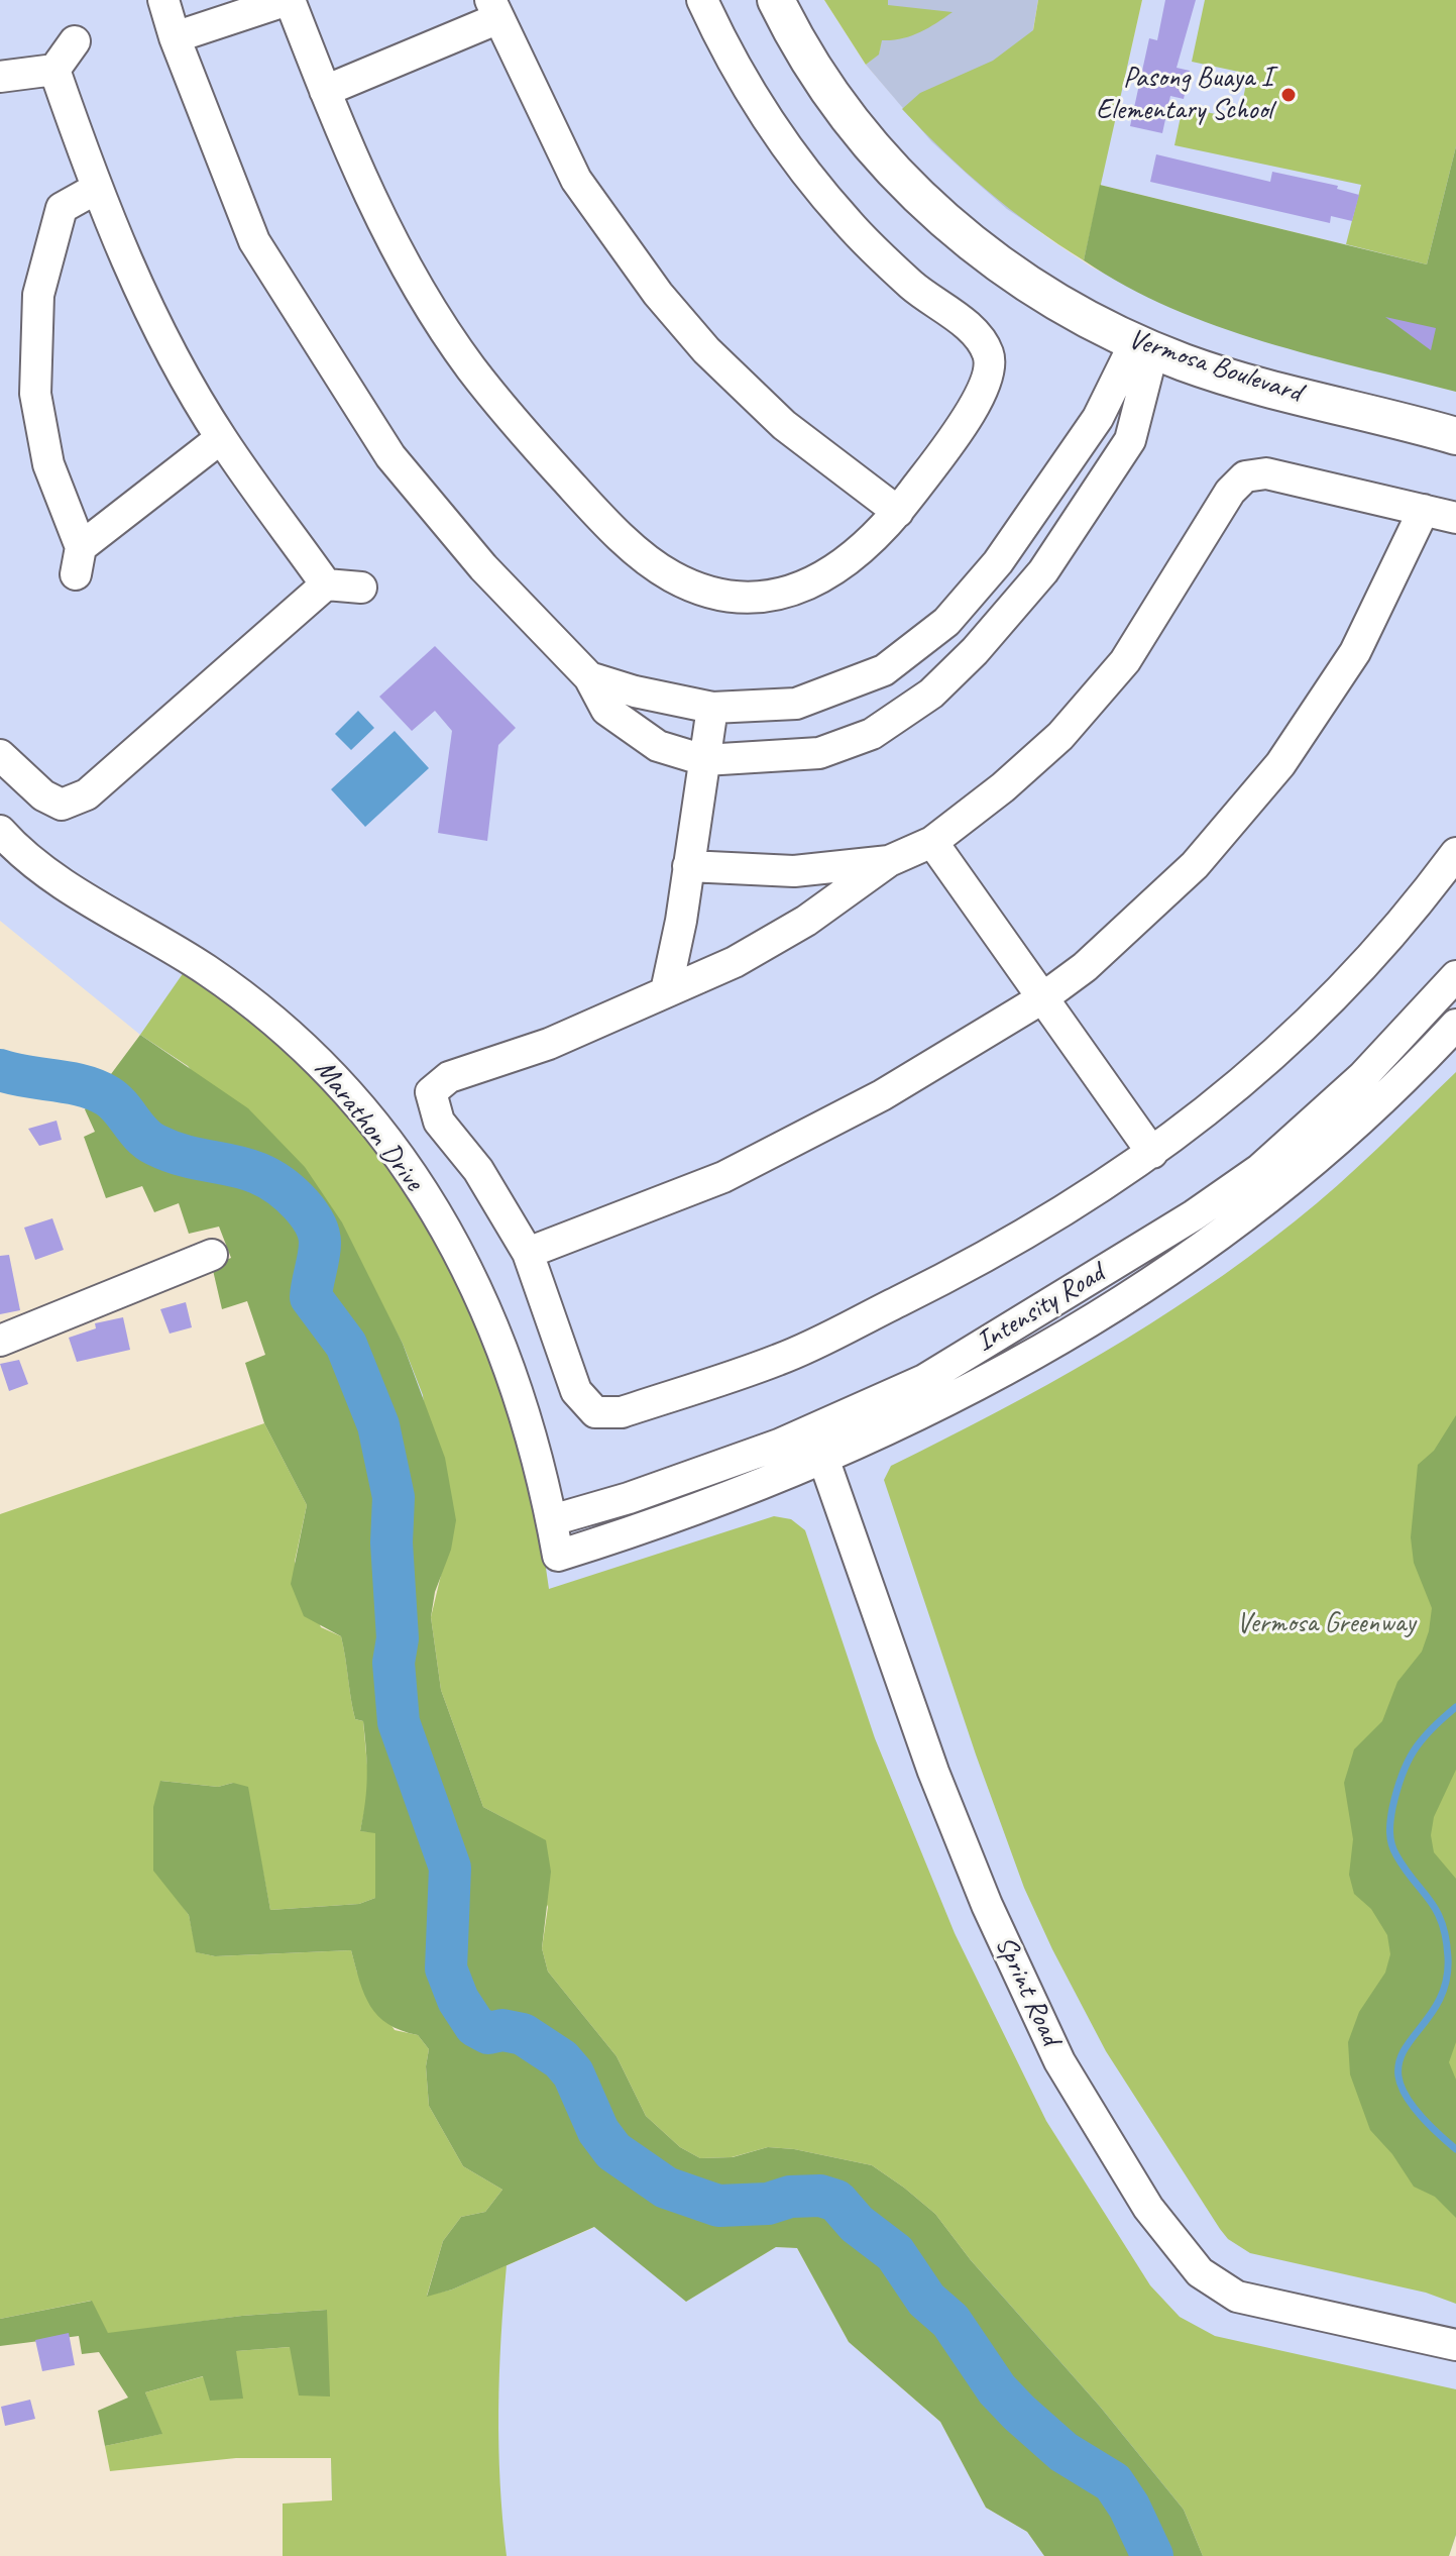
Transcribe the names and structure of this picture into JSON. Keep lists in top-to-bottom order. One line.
{"streets":{"main road":["Vermosa Boulevard"],"street":["Marathon Drive","Intensity Road","Sprint Road"]},"crossings":[["Marathon Drive","Intensity Road"],["Intensity Road","Sprint Road"]],"parks":["Vermosa Greenway"],"places":["Pasong Buaya I Elementary School"]}
